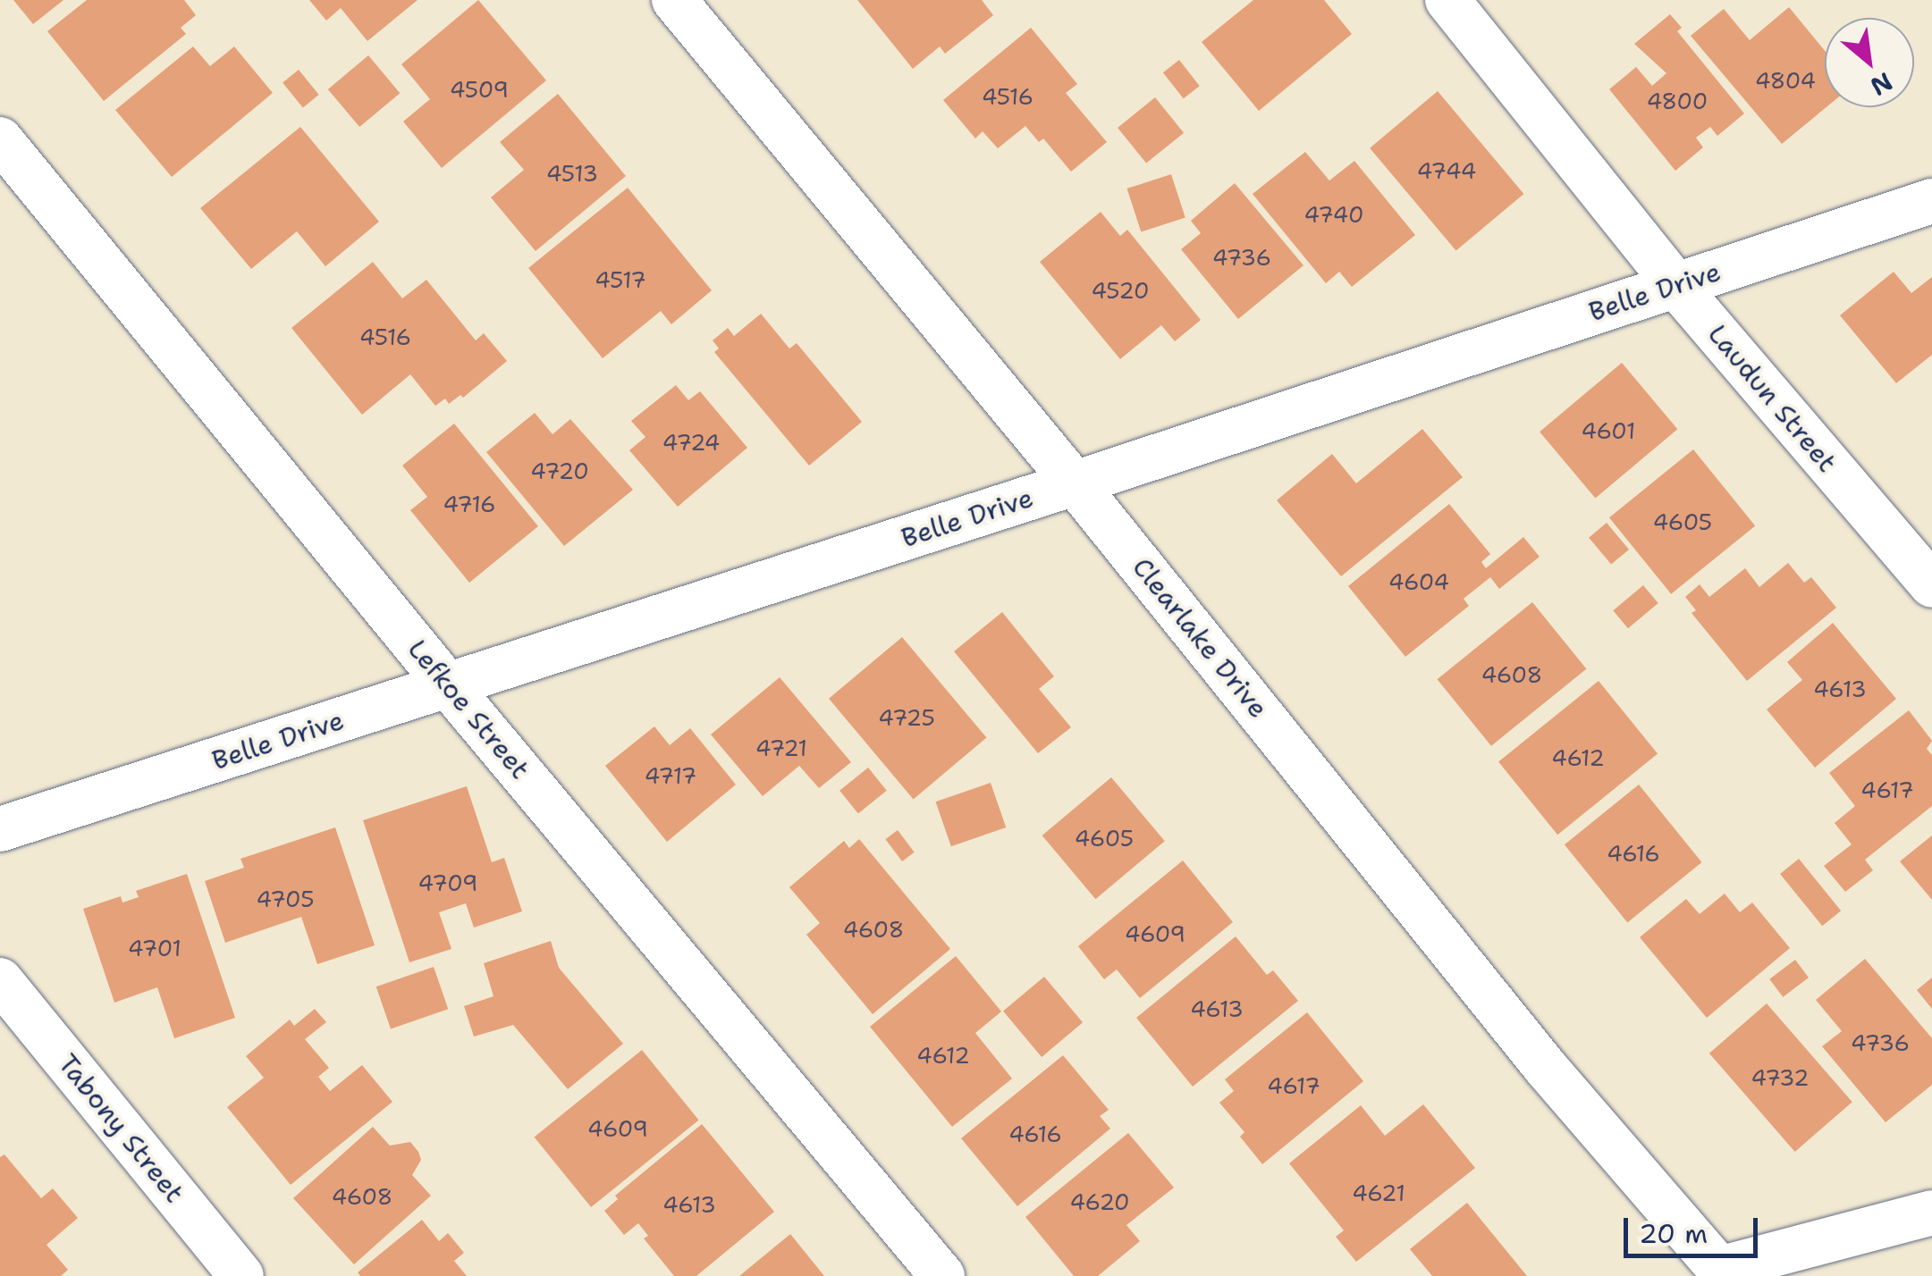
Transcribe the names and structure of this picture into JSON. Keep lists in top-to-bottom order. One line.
{"streets":{"street":["Belle Drive","Laudun Street","Clearlake Drive","Lefkoe Street","Tabony Street"]},"crossings":[["Belle Drive","Laudun Street"],["Belle Drive","Clearlake Drive"],["Belle Drive","Lefkoe Street"]],"house_numbers":["4804","4509","4516","4800","4744","4513","4740","4736","4517","4520","4516","4601","4724","4720","4716","4605","4604","4608","4613","4725","4721","4612","4717","4617","4605","4616","4709","4705","4608","4609","4701","4613","4736","4612","4732","4617","4609","4616","4621","4608","4620","4613"],"scale_bar":"20 m","north":"bottom right"}
